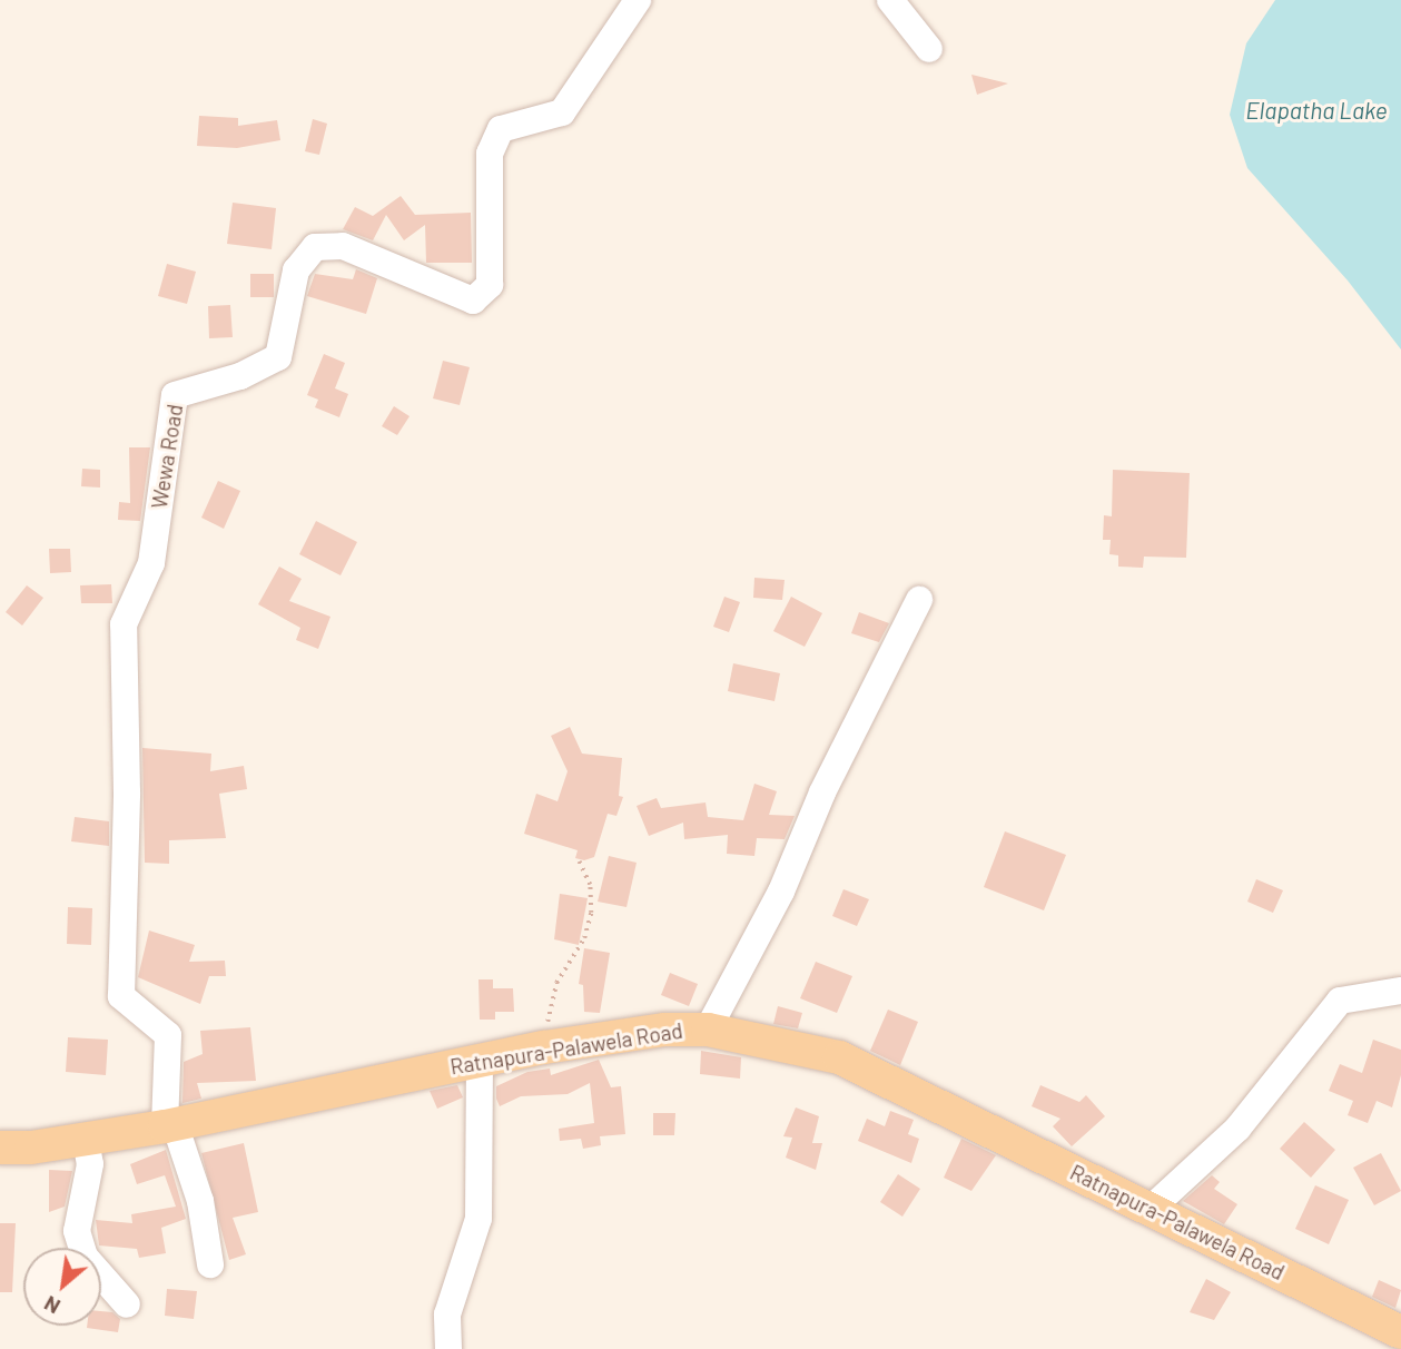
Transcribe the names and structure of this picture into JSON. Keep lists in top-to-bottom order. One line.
{"streets":{"main road":["Ratnapura-Palawela Road"],"street":["Wewa Road"]},"crossings":[["Wewa Road","Ratnapura-Palawela Road"]],"water":["Elapatha Lake"],"north":"bottom left"}
